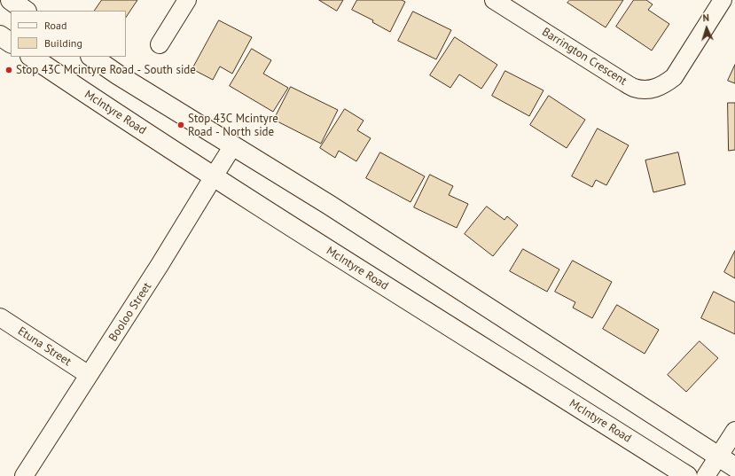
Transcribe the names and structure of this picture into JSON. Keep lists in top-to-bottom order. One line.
{"streets":{"main road":["McIntyre Road"],"street":["Barrington Crescent","Booloo Street","Etuna Street"]},"crossings":[["McIntyre Road","Booloo Street"],["Booloo Street","Etuna Street"]],"places":["Stop 43C Mcintyre Road - South side","Stop 43C Mcintyre Road - North side"],"legend":["Road","Building"],"north":"top"}
